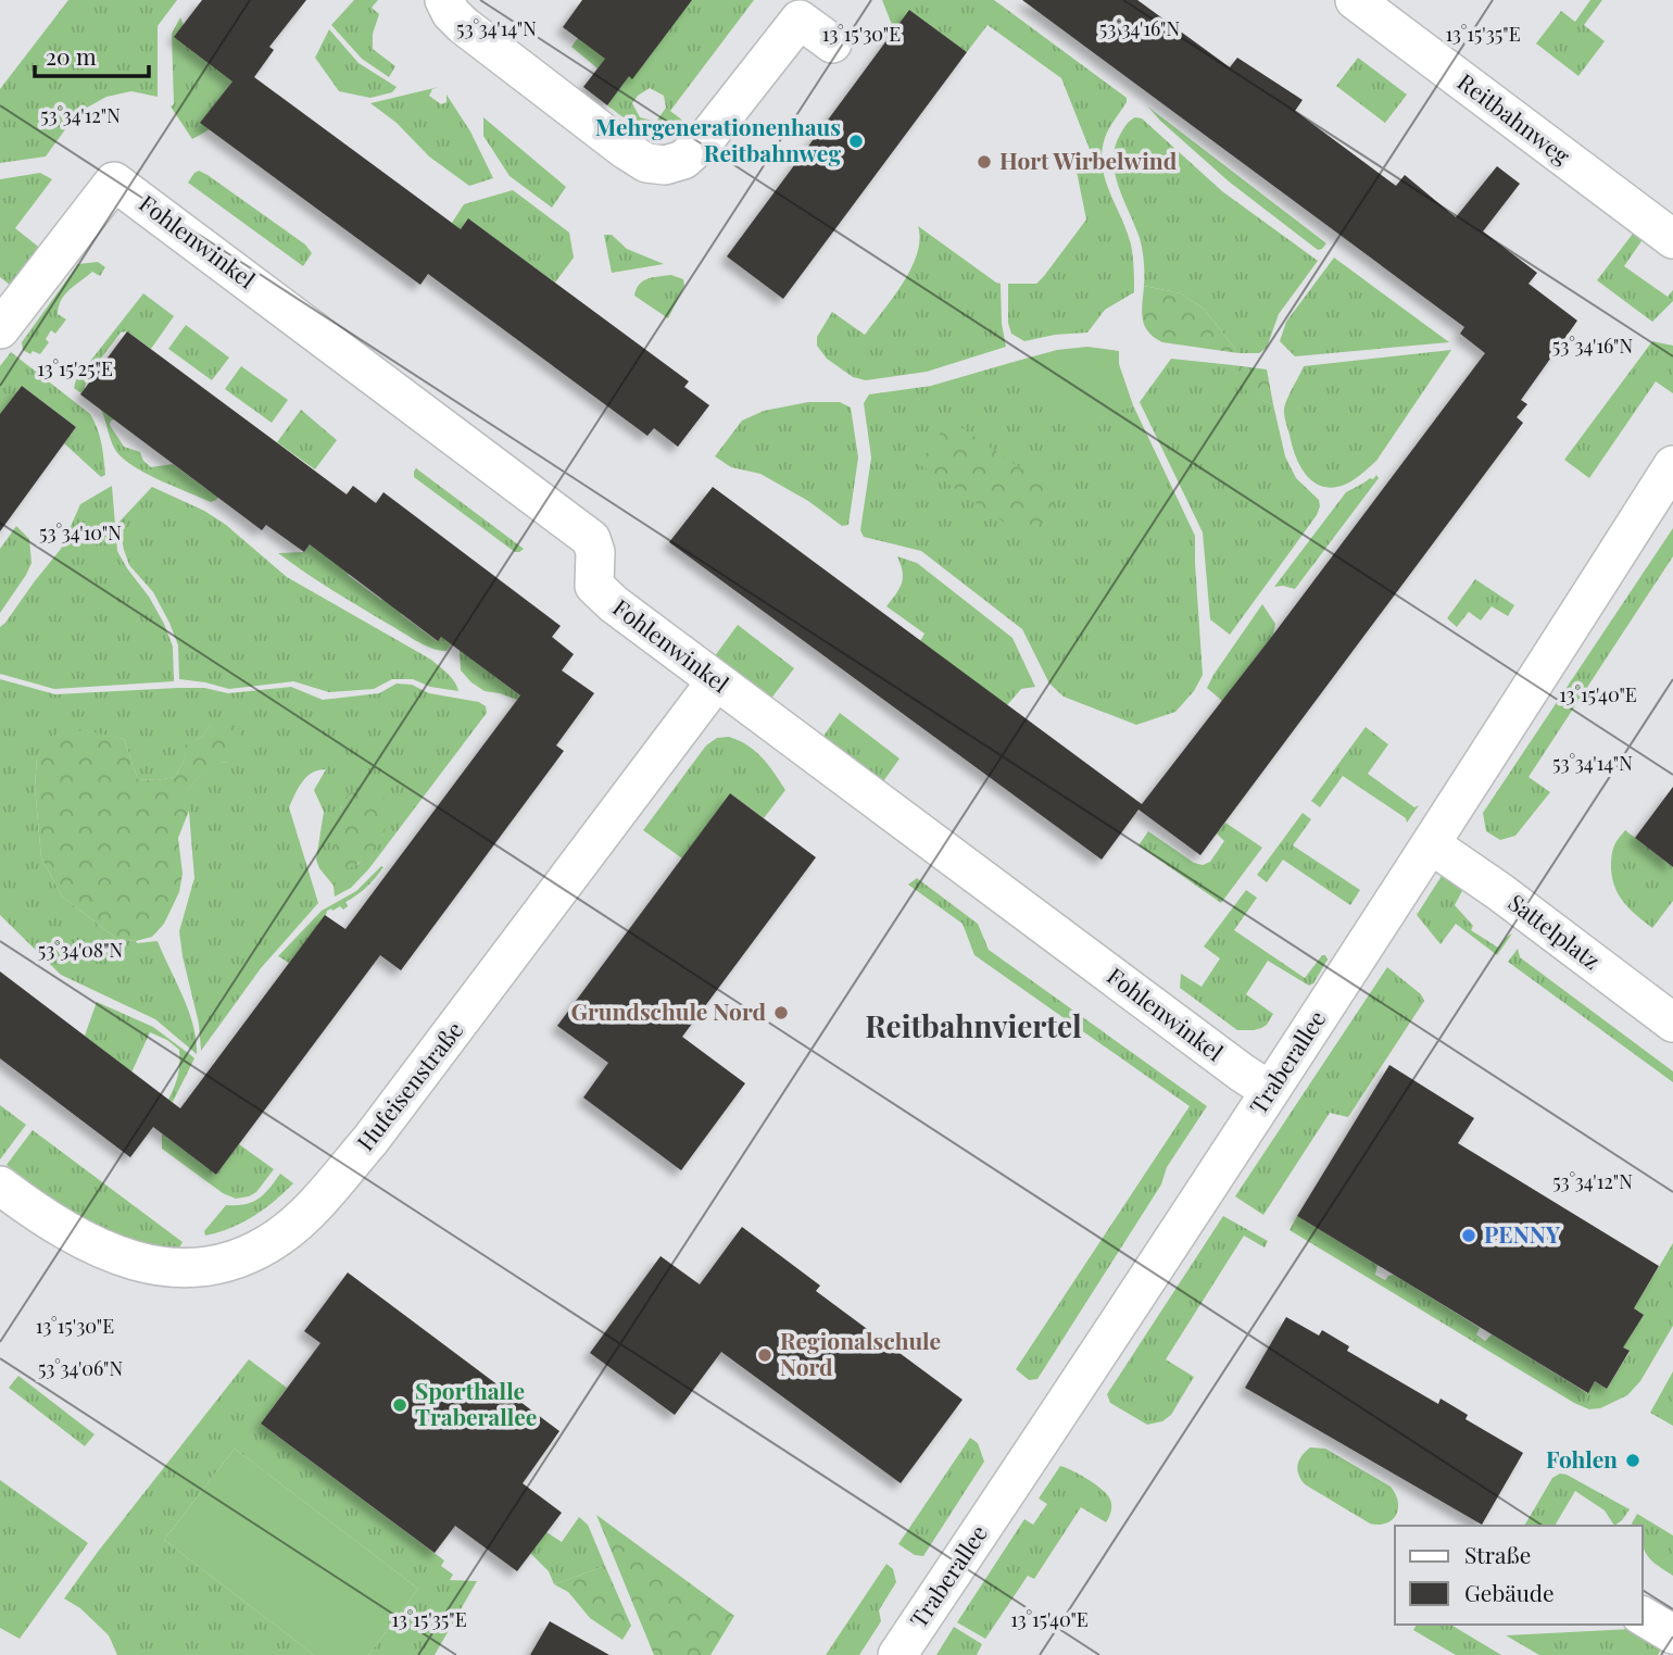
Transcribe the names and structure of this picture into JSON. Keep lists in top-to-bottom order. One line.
{"streets":{"street":["Reitbahnweg","Fohlenwinkel","Sattelplatz","Traberallee","Hufeisenstraße"]},"crossings":[["Fohlenwinkel","Traberallee"],["Fohlenwinkel","Hufeisenstraße"],["Sattelplatz","Traberallee"]],"districts":["Reitbahnviertel"],"places":["Mehrgenerationenhaus Reitbahnweg","Hort Wirbelwind","Grundschule Nord","PENNY","Regionalschule Nord","Sporthalle Traberallee","Fohlen"],"legend":["Straße","Gebäude"],"scale_bar":"20 m","coordinates":["53°34'14\"N","53°34'16\"N","13°15'30\"E","13°15'35\"E","53°34'12\"N","13°15'25\"E","53°34'10\"N","13°15'40\"E","53°34'08\"N","53°34'06\"N"]}
